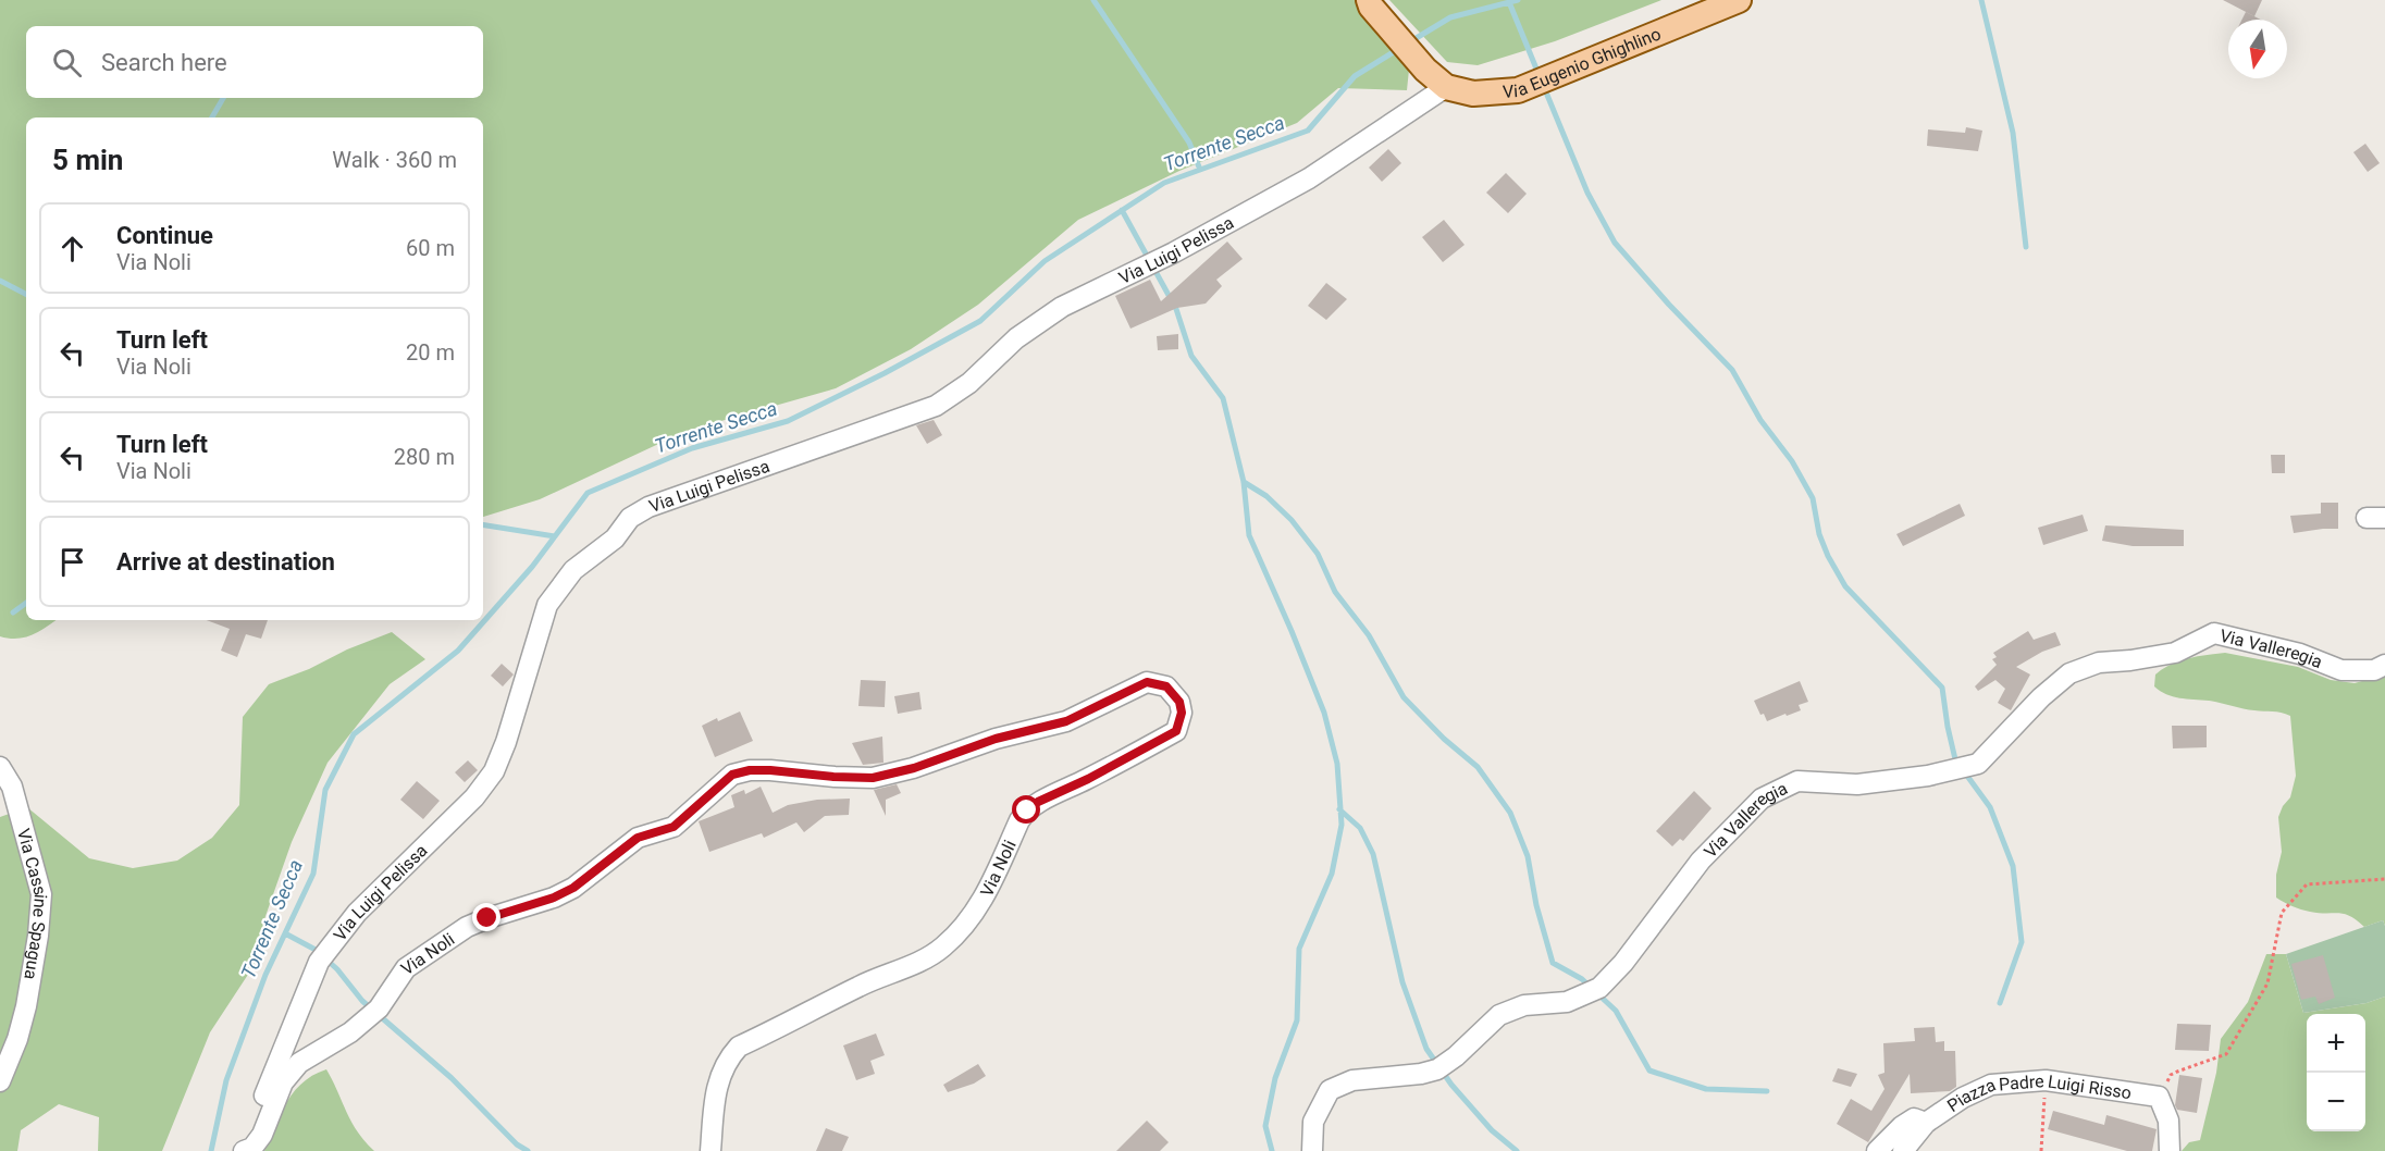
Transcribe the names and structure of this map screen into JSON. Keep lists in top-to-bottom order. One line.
{"streets":{"main road":["Via Eugenio Ghighlino"],"street":["Via Luigi Pelissa","Via Valleregia","Via Noli","Via Cassine Spagua","Piazza Padre Luigi Risso"]},"crossings":[["Via Eugenio Ghighlino","Via Luigi Pelissa"],["Via Luigi Pelissa","Via Noli"]],"water":["Torrente Secca"],"north":"bottom","page":{"search":"Search here","heading":["5 min","Walk · 360 m"],"list":[["Continue","Via Noli","60 m"],["Turn left","Via Noli","20 m"],["Turn left","Via Noli","280 m"],"Arrive at destination"],"map_buttons":["+","−"]}}
